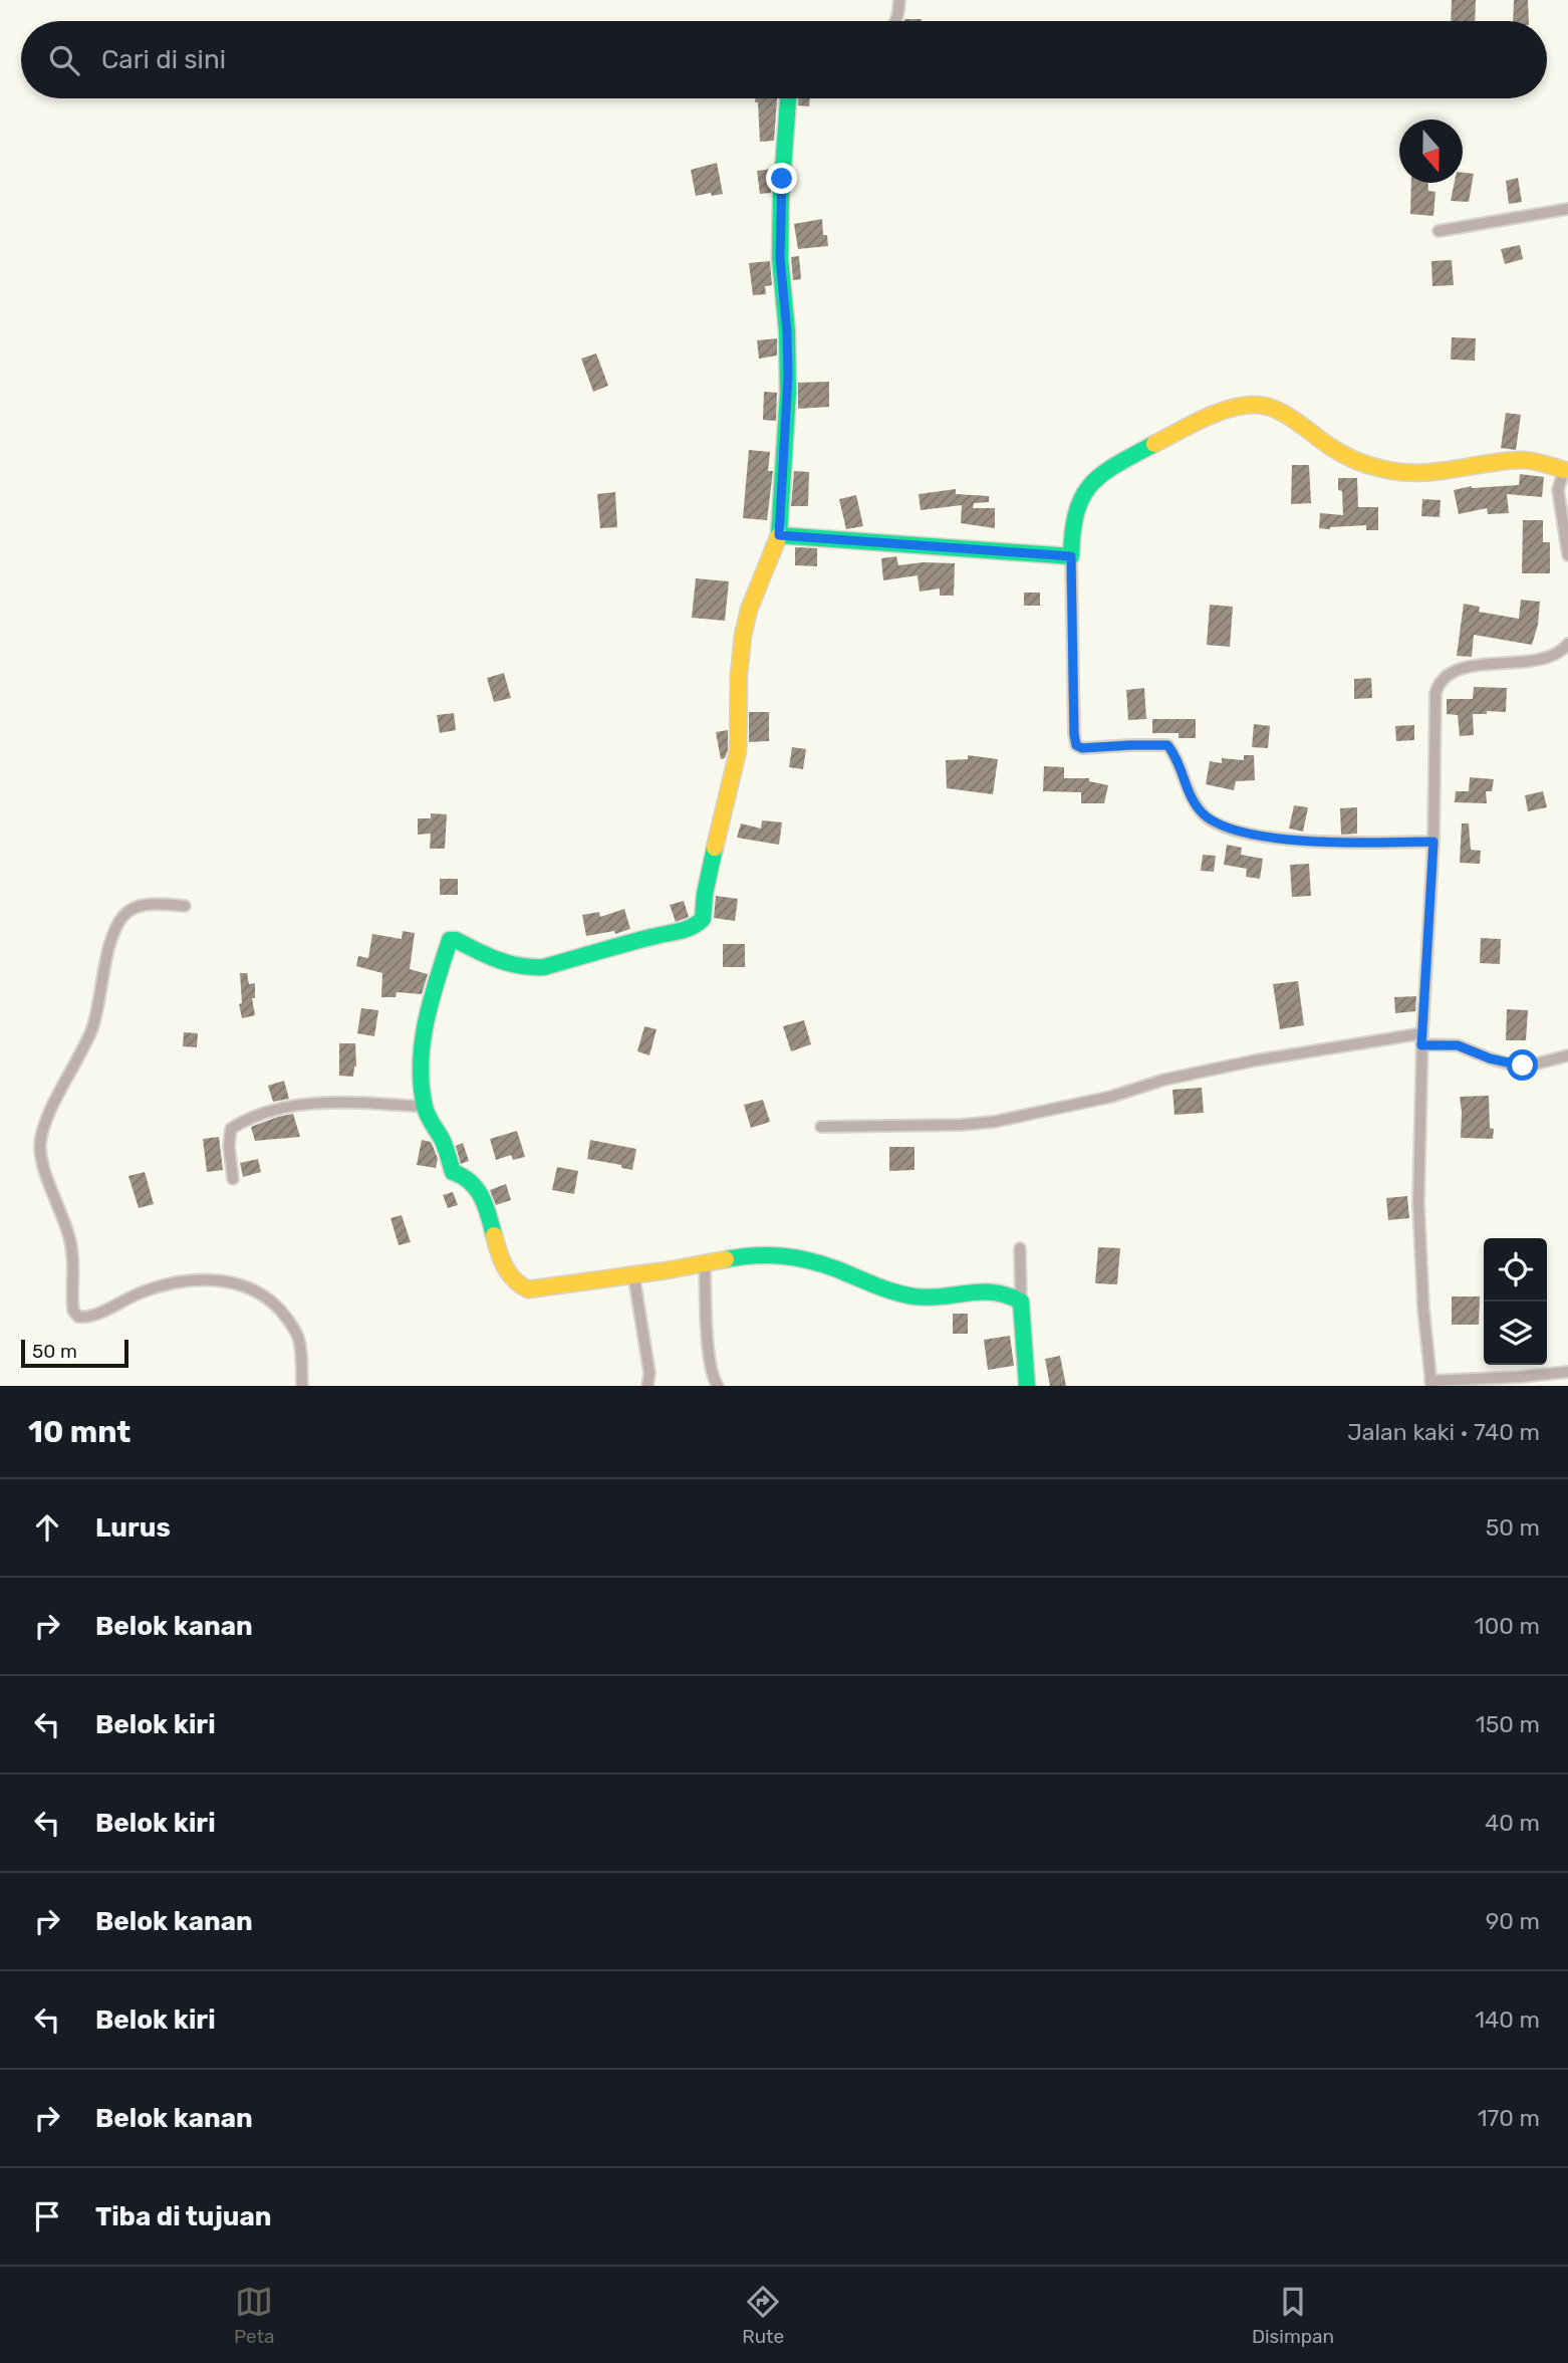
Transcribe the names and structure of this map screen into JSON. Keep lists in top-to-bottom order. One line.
{"scale_bar":"50 m","north":"bottom","page":{"search":"Cari di sini","scale":"50 m","heading":["10 mnt","Jalan kaki · 740 m"],"list":[["Lurus","50 m"],["Belok kanan","100 m"],["Belok kiri","150 m"],["Belok kiri","40 m"],["Belok kanan","90 m"],["Belok kiri","140 m"],["Belok kanan","170 m"],"Tiba di tujuan"],"nav":["Peta","Rute","Disimpan"]}}
